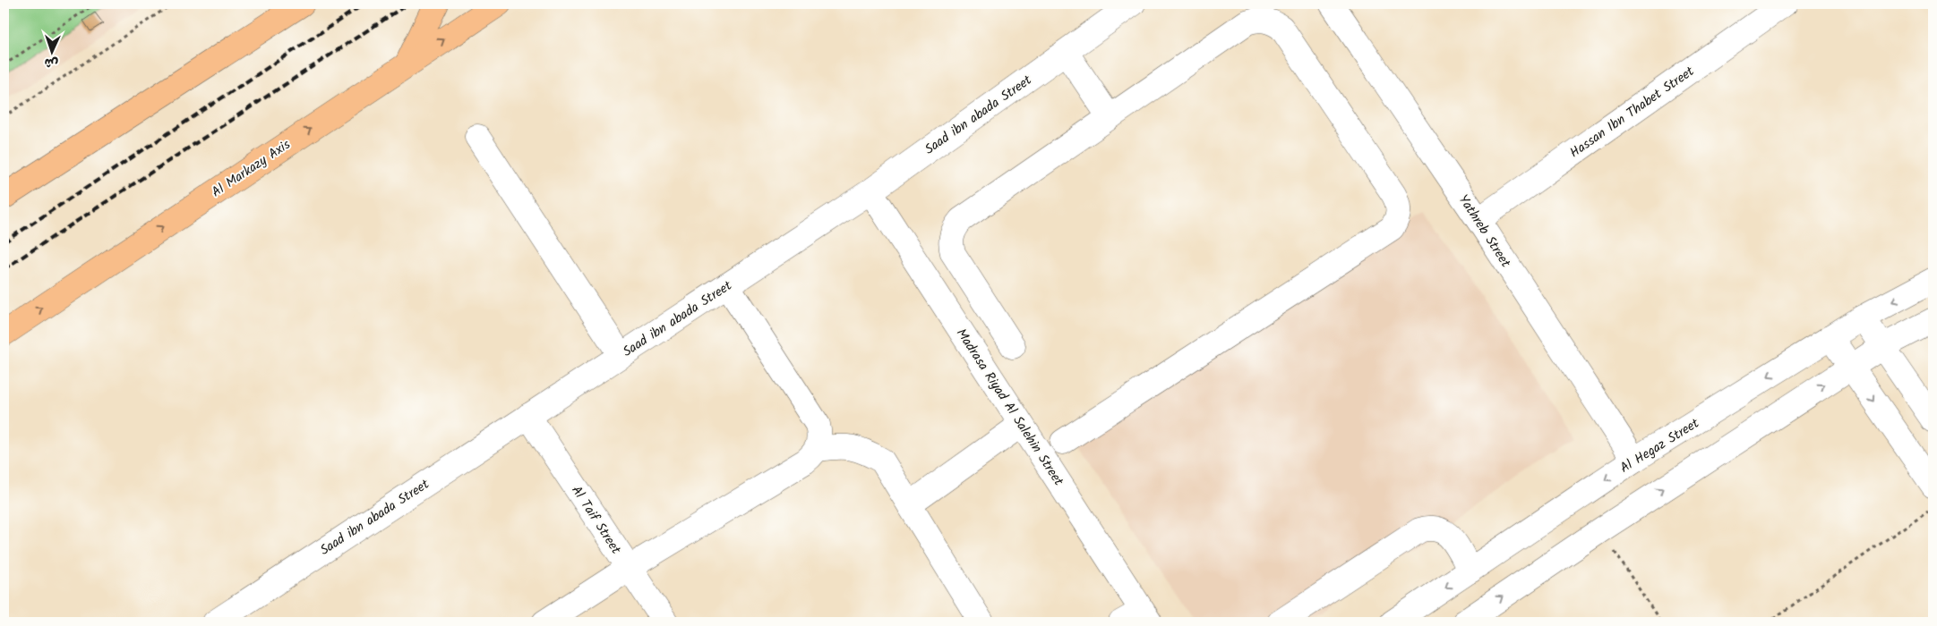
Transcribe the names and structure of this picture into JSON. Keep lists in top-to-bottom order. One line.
{"streets":{"main road":["Al Markazy Axis"],"street":["Hassan Ibn Thabet Street","Saad ibn abada Street","Yathreb Street","Madrasa Riyad Al Salehin Street","Al Hegaz Street","Al Taif Street"]},"crossings":[["Hassan Ibn Thabet Street","Yathreb Street"],["Saad ibn abada Street","Madrasa Riyad Al Salehin Street"],["Saad ibn abada Street","Al Taif Street"],["Yathreb Street","Al Hegaz Street"]],"north":"bottom"}
